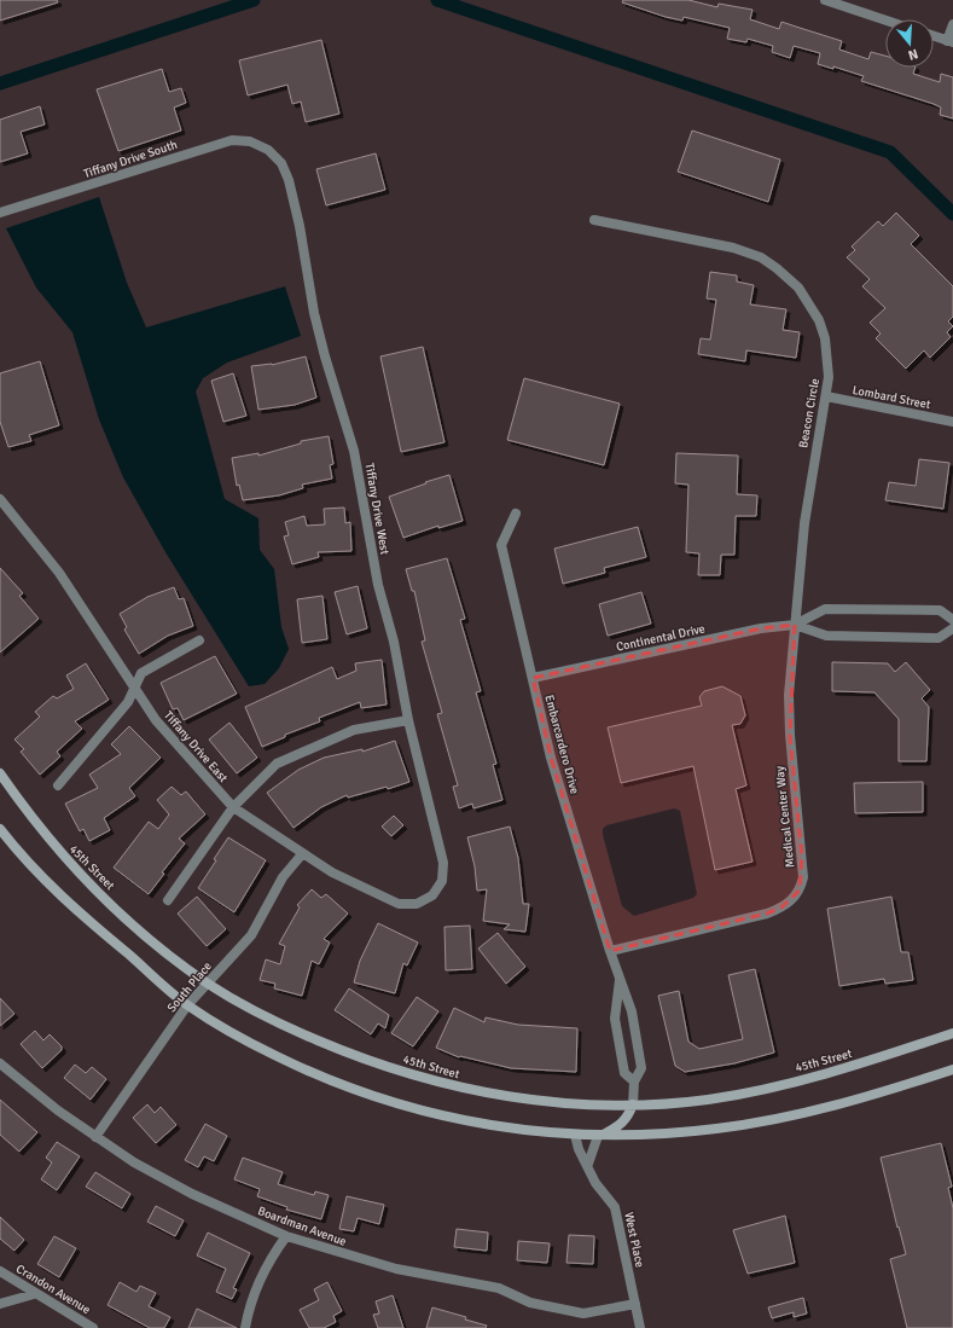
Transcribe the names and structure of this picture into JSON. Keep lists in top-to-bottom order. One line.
{"streets":{"main road":["45th Street"],"street":["Tiffany Drive South","Lombard Street","Beacon Circle","Tiffany Drive West","Continental Drive","Embarcardero Drive","Tiffany Drive East","Medical Center Way","South Place","Boardman Avenue","West Place","Crandon Avenue"]},"crossings":[["Tiffany Drive South","Tiffany Drive West"],["Lombard Street","Beacon Circle"],["Beacon Circle","Continental Drive"],["Beacon Circle","Medical Center Way"],["Tiffany Drive West","Tiffany Drive East"],["Continental Drive","Embarcardero Drive"],["Continental Drive","Medical Center Way"],["Embarcardero Drive","Medical Center Way"],["Embarcardero Drive","45th Street"],["Tiffany Drive East","South Place"],["45th Street","South Place"],["South Place","Boardman Avenue"],["Boardman Avenue","West Place"]],"north":"bottom"}
